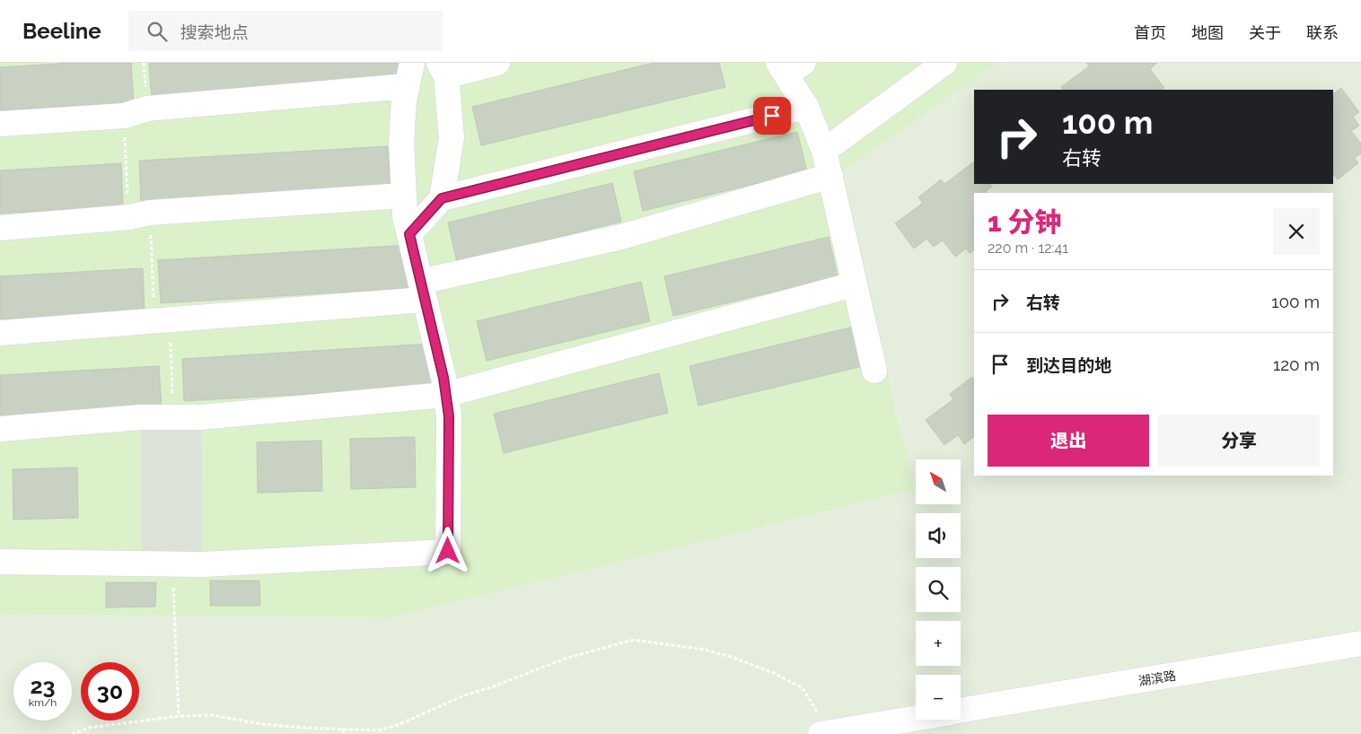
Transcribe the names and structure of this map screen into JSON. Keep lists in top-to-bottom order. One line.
{"streets":{"street":["湖滨路"]},"north":"top left","page":{"header":"Beeline","search":"搜索地点","nav":["首页","地图","关于","联系"],"turn":["100 m","右转"],"heading":["1 分钟","220 m · 12:41"],"list":[{"name":"右转","value":"100 m"},{"name":"到达目的地","value":"120 m"}],"buttons":["退出","分享"],"map_buttons":["+","−"],"speed":"23 km/h","limit":"30"}}
